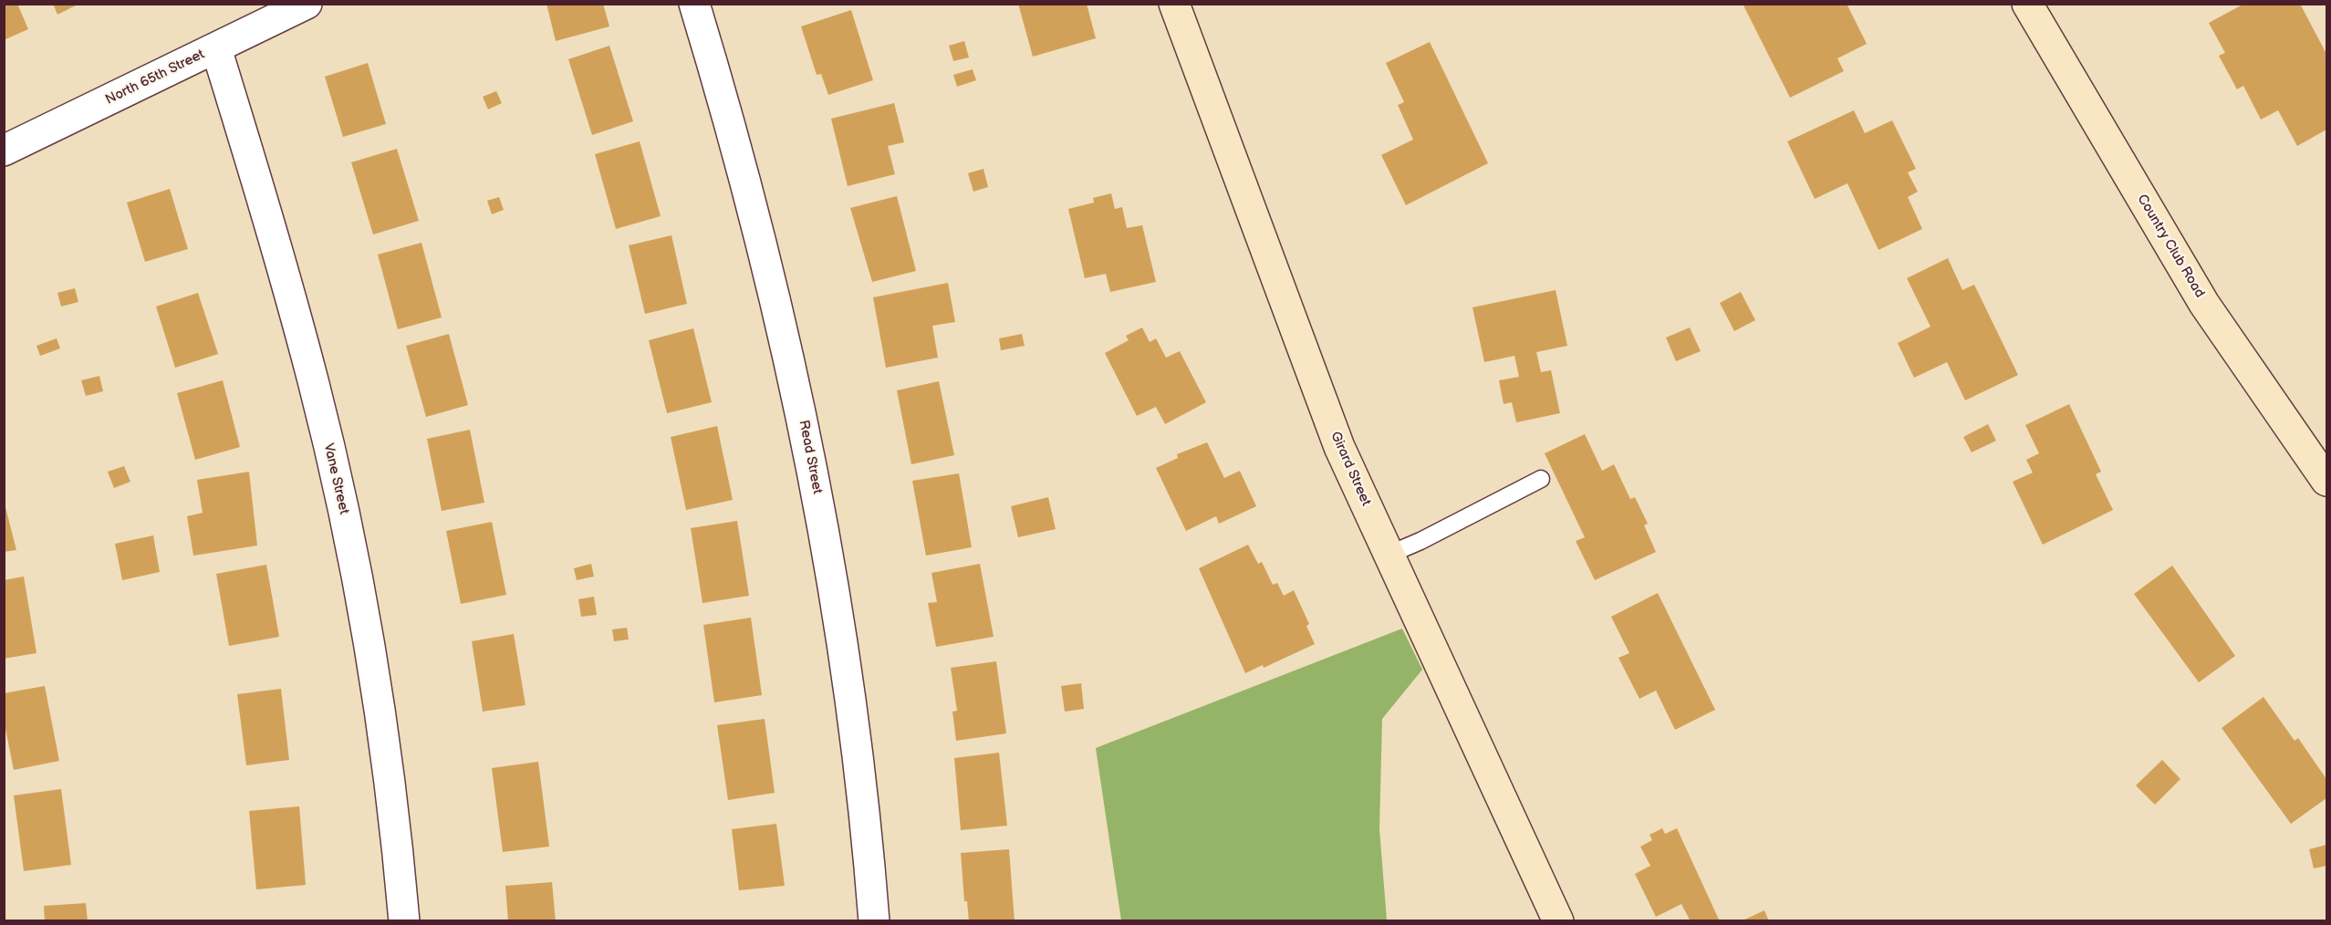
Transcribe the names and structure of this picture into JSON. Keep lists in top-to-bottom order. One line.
{"streets":{"street":["North 65th Street","Country Club Road","Read Street","Girard Street","Vane Street"]},"crossings":[["North 65th Street","Vane Street"]]}
